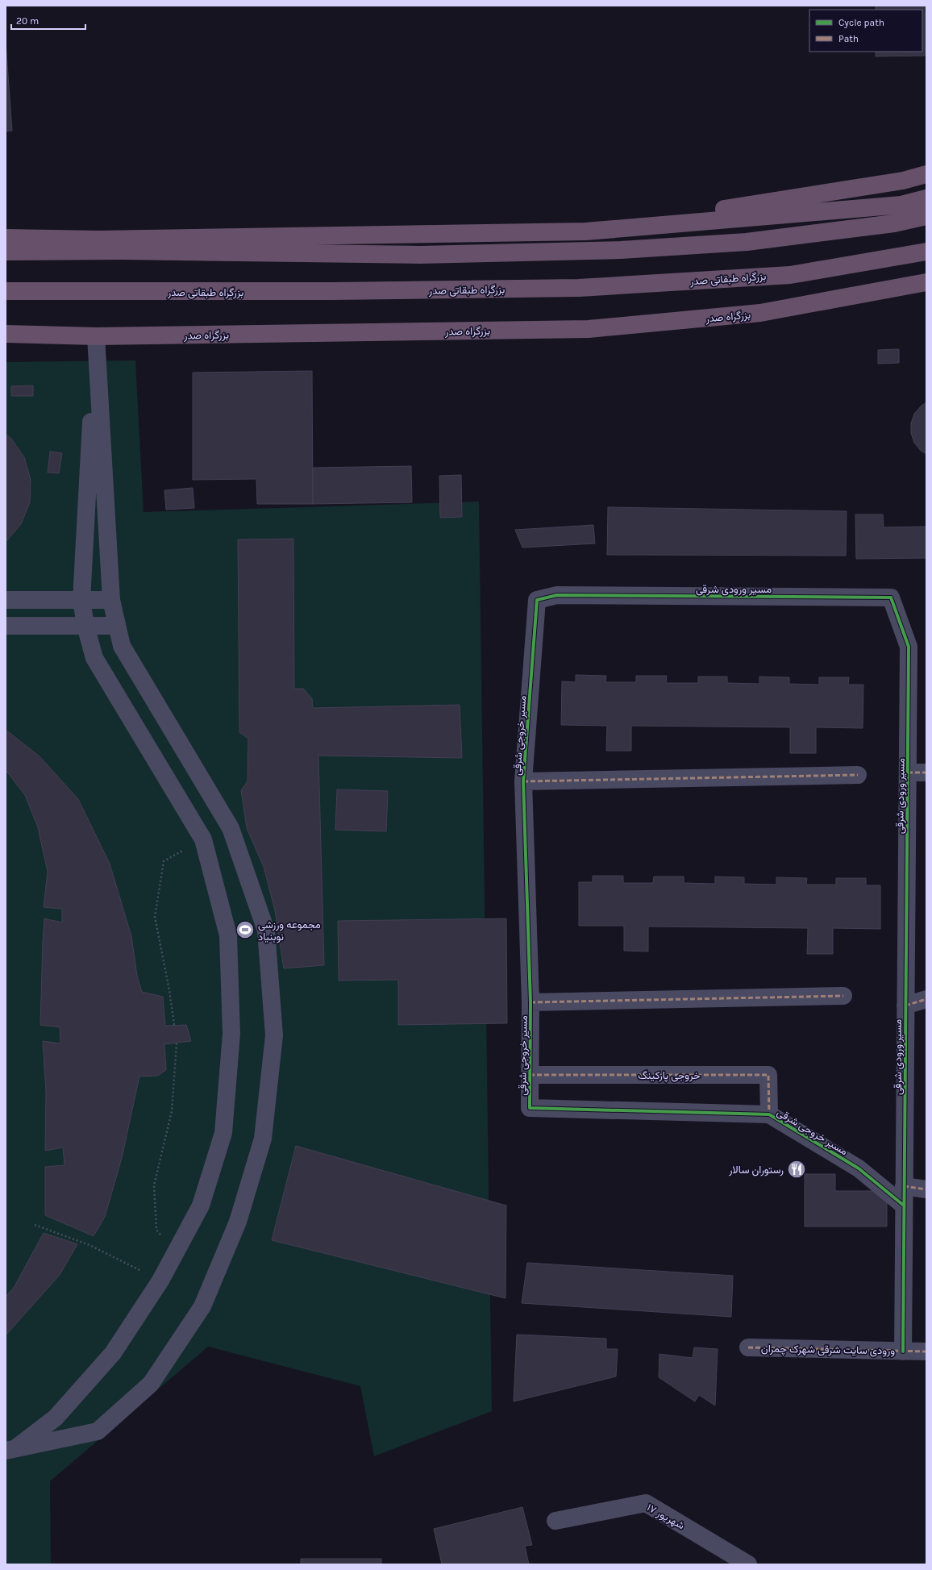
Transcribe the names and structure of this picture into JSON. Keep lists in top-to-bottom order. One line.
{"streets":{"highway":["بزرگراه طبقاتی صدر","بزرگراه صدر"],"street":["مسیر ورودی شرقی","مسیر خروجی شرقی","خروجی پارکینگ","ورودی سایت شرقی شهرک چمران","۱۷ شهریور"]},"crossings":[["مسیر ورودی شرقی","مسیر خروجی شرقی"],["مسیر ورودی شرقی","ورودی سایت شرقی شهرک چمران"],["مسیر خروجی شرقی","خروجی پارکینگ"]],"places":{"sports":["مجموعه ورزشی نوبنیاد"],"restaurant":["رستوران سالار"]},"legend":["Cycle path","Path"],"scale_bar":"20 m"}
